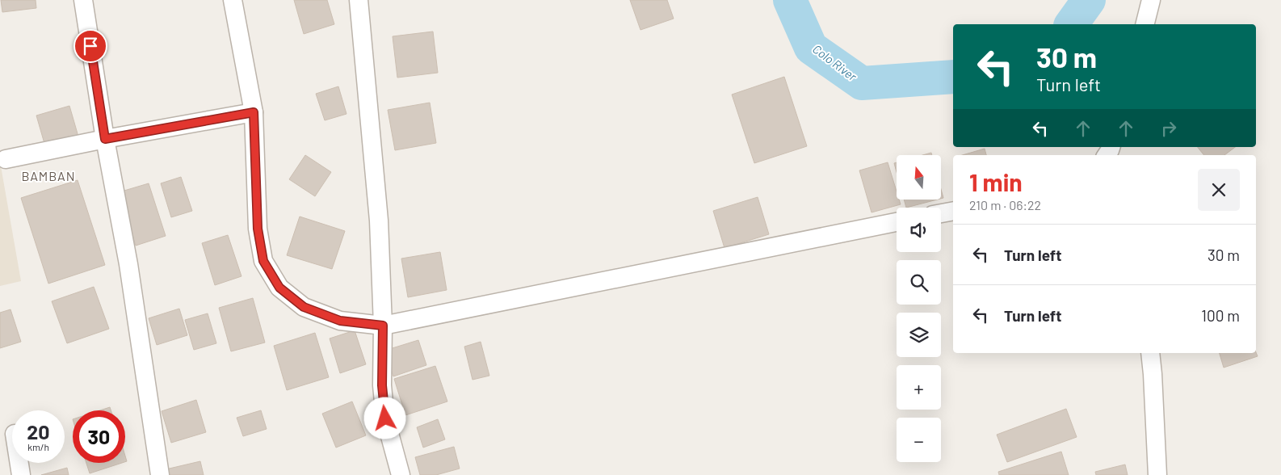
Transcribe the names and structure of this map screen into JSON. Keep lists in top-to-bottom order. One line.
{"districts":["BAMBAN"],"water":["Colo River"],"north":"top","page":{"turn":["30 m","Turn left"],"map_buttons":["+","−"],"heading":["1 min","210 m · 06:22"],"list":[{"name":"Turn left","value":"30 m"},{"name":"Turn left","value":"100 m"}],"speed":"20 km/h","limit":"30"}}
